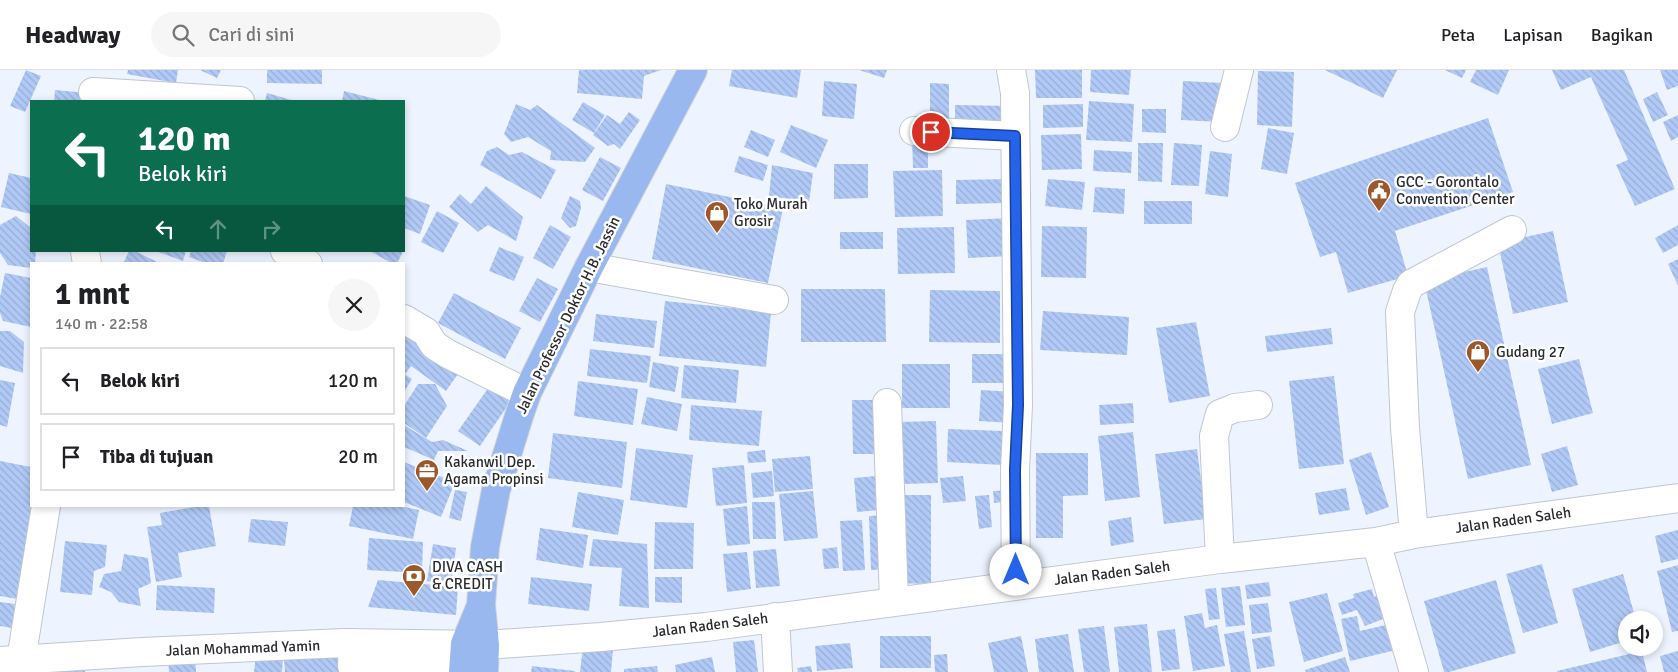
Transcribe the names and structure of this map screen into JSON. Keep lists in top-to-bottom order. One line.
{"streets":{"highway":["Jalan Professor Doktor H.B. Jassin"],"street":["Jalan Raden Saleh","Jalan Mohammad Yamin"]},"crossings":[["Jalan Professor Doktor H.B. Jassin","Jalan Raden Saleh"],["Jalan Professor Doktor H.B. Jassin","Jalan Mohammad Yamin"],["Jalan Raden Saleh","Jalan Mohammad Yamin"]],"places":{"public building":["GCC - Gorontalo Convention Center"],"shop":["Toko Murah Grosir","Gudang 27"],"office":["Kakanwil Dep. Agama Propinsi"],"bank":["DIVA CASH & CREDIT"]},"page":{"header":"Headway","search":"Cari di sini","nav":["Peta","Lapisan","Bagikan"],"turn":["120 m","Belok kiri"],"heading":["1 mnt","140 m · 22:58"],"list":[{"name":"Belok kiri","value":"120 m"},{"name":"Tiba di tujuan","value":"20 m"}]}}
